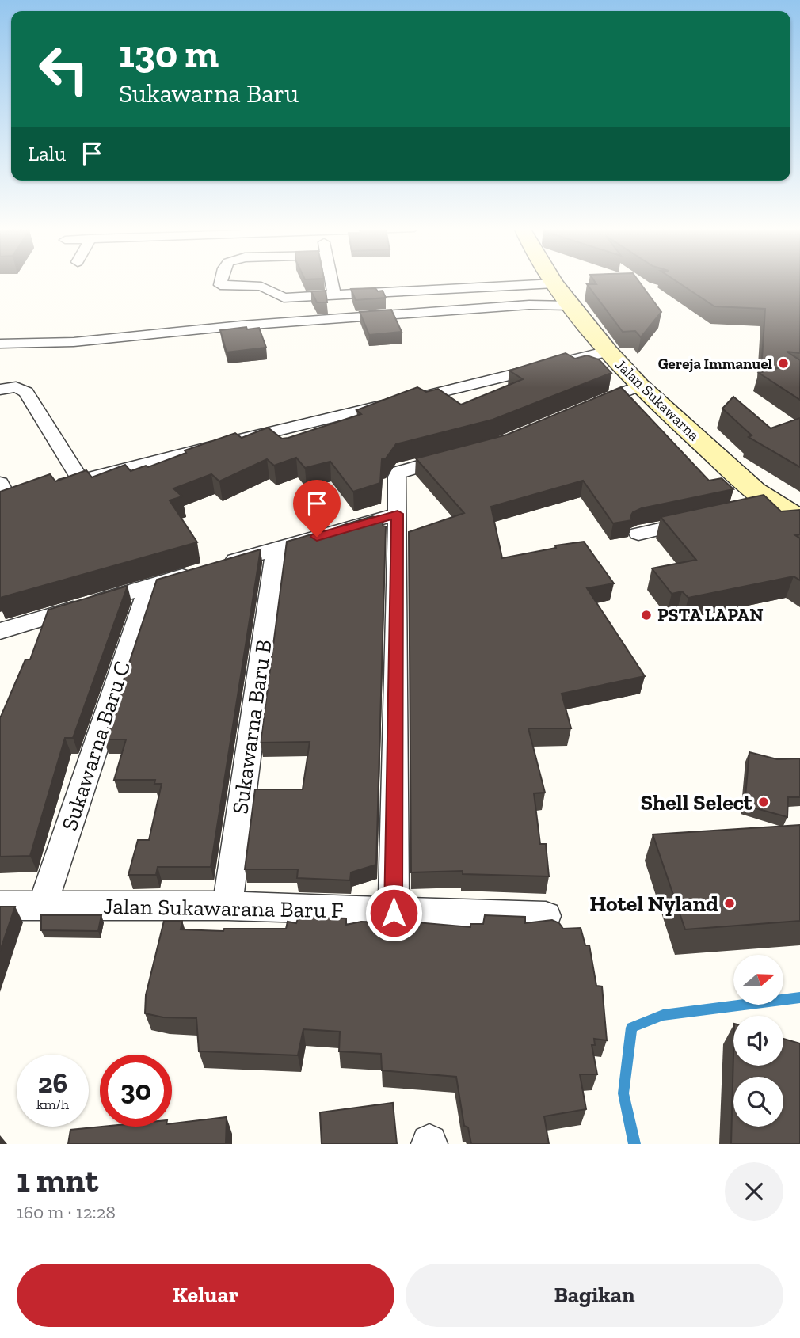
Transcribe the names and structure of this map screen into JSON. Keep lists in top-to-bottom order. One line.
{"streets":{"street":["Jalan Sukawarna","Sukawarna Baru B","Sukawarna Baru C","Jalan Sukawarana Baru F"]},"crossings":[["Sukawarna Baru B","Jalan Sukawarana Baru F"],["Sukawarna Baru C","Jalan Sukawarana Baru F"]],"places":["Gereja Immanuel","PSTA LAPAN","Shell Select","Hotel Nyland"],"north":"right","page":{"turn":["130 m","Sukawarna Baru"],"then":"Lalu","speed":"26 km/h","limit":"30","heading":["1 mnt","160 m · 12:28"],"buttons":["Keluar","Bagikan"]}}
